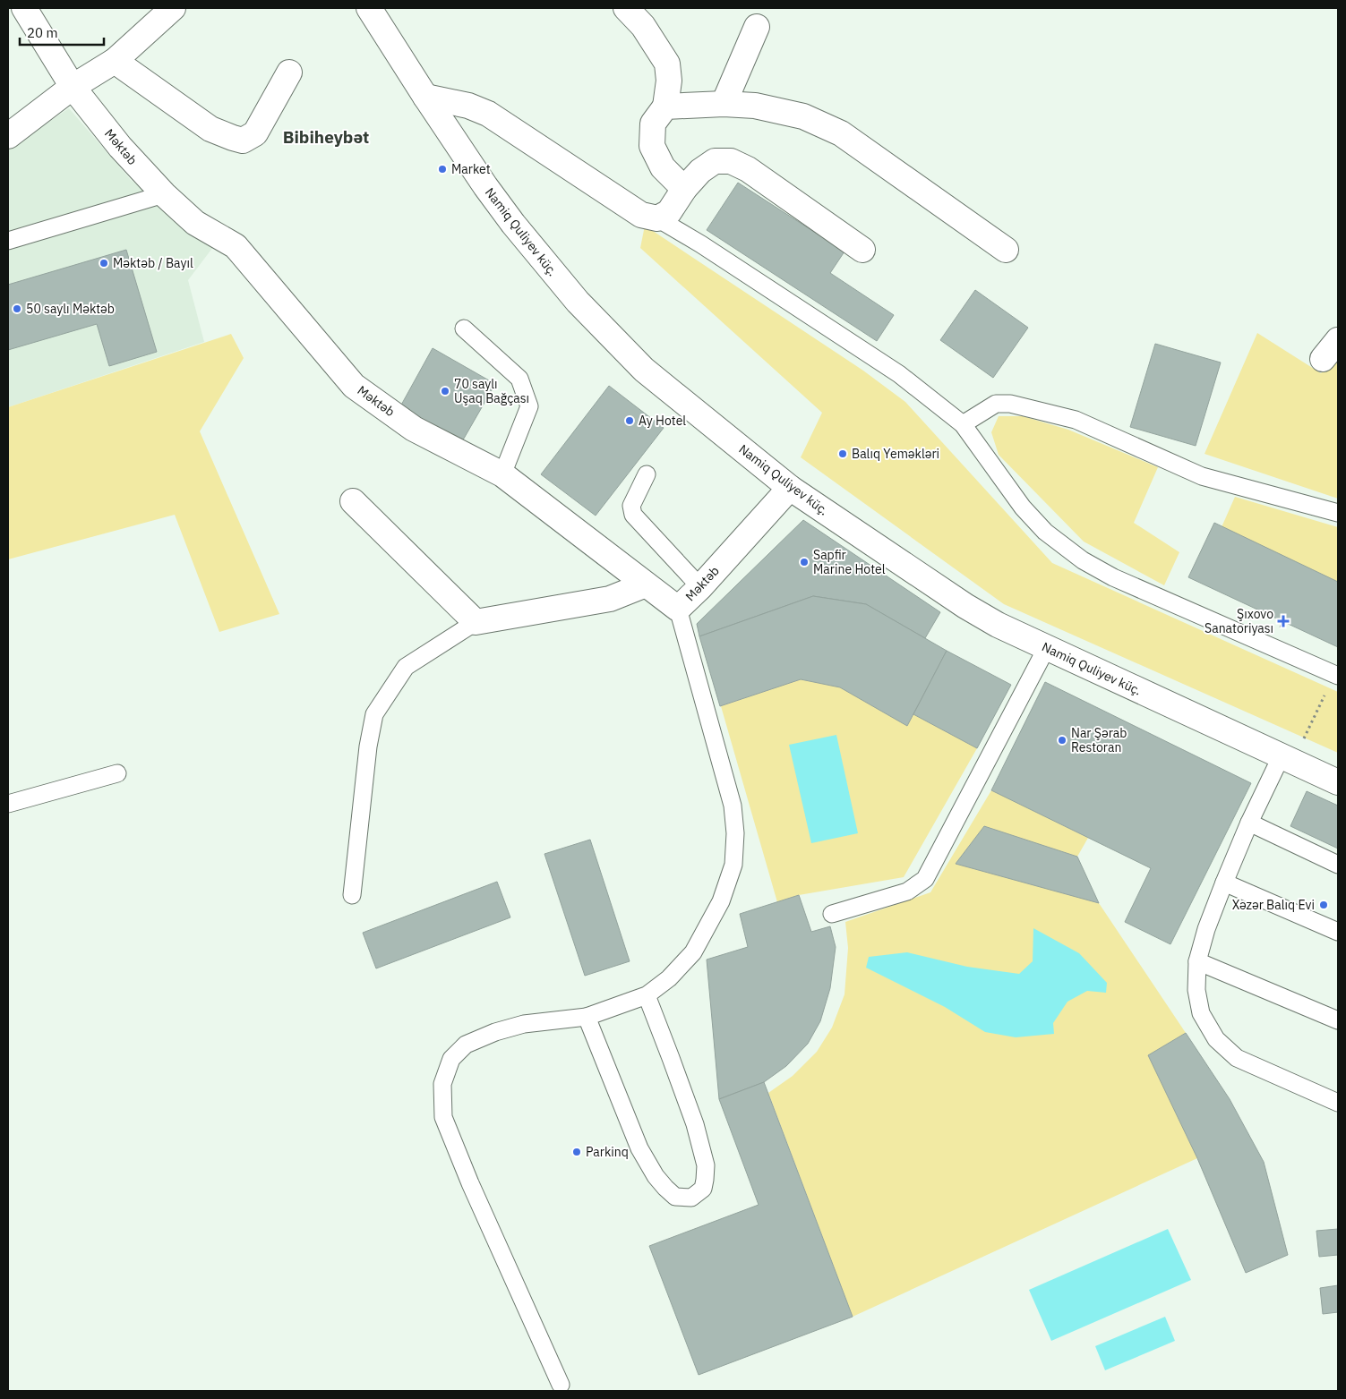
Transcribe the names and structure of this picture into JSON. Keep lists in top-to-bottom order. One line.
{"streets":{"street":["Məktəb","Namiq Quliyev küç."]},"crossings":[["Məktəb","Namiq Quliyev küç."]],"districts":["Bibiheybət"],"places":{"other":["Market","Mәktәb / Bayıl","50 saylı Məktəb","70 saylı Uşaq Bağçası","Ay Hotel","Balıq Yeməkləri","Sapfir Marine Hotel","Nar Şərab Restoran","Xəzər Balıq Evi","Parkinq"],"health":["Şıxovo Sanatoriyası"]},"scale_bar":"20 m"}
